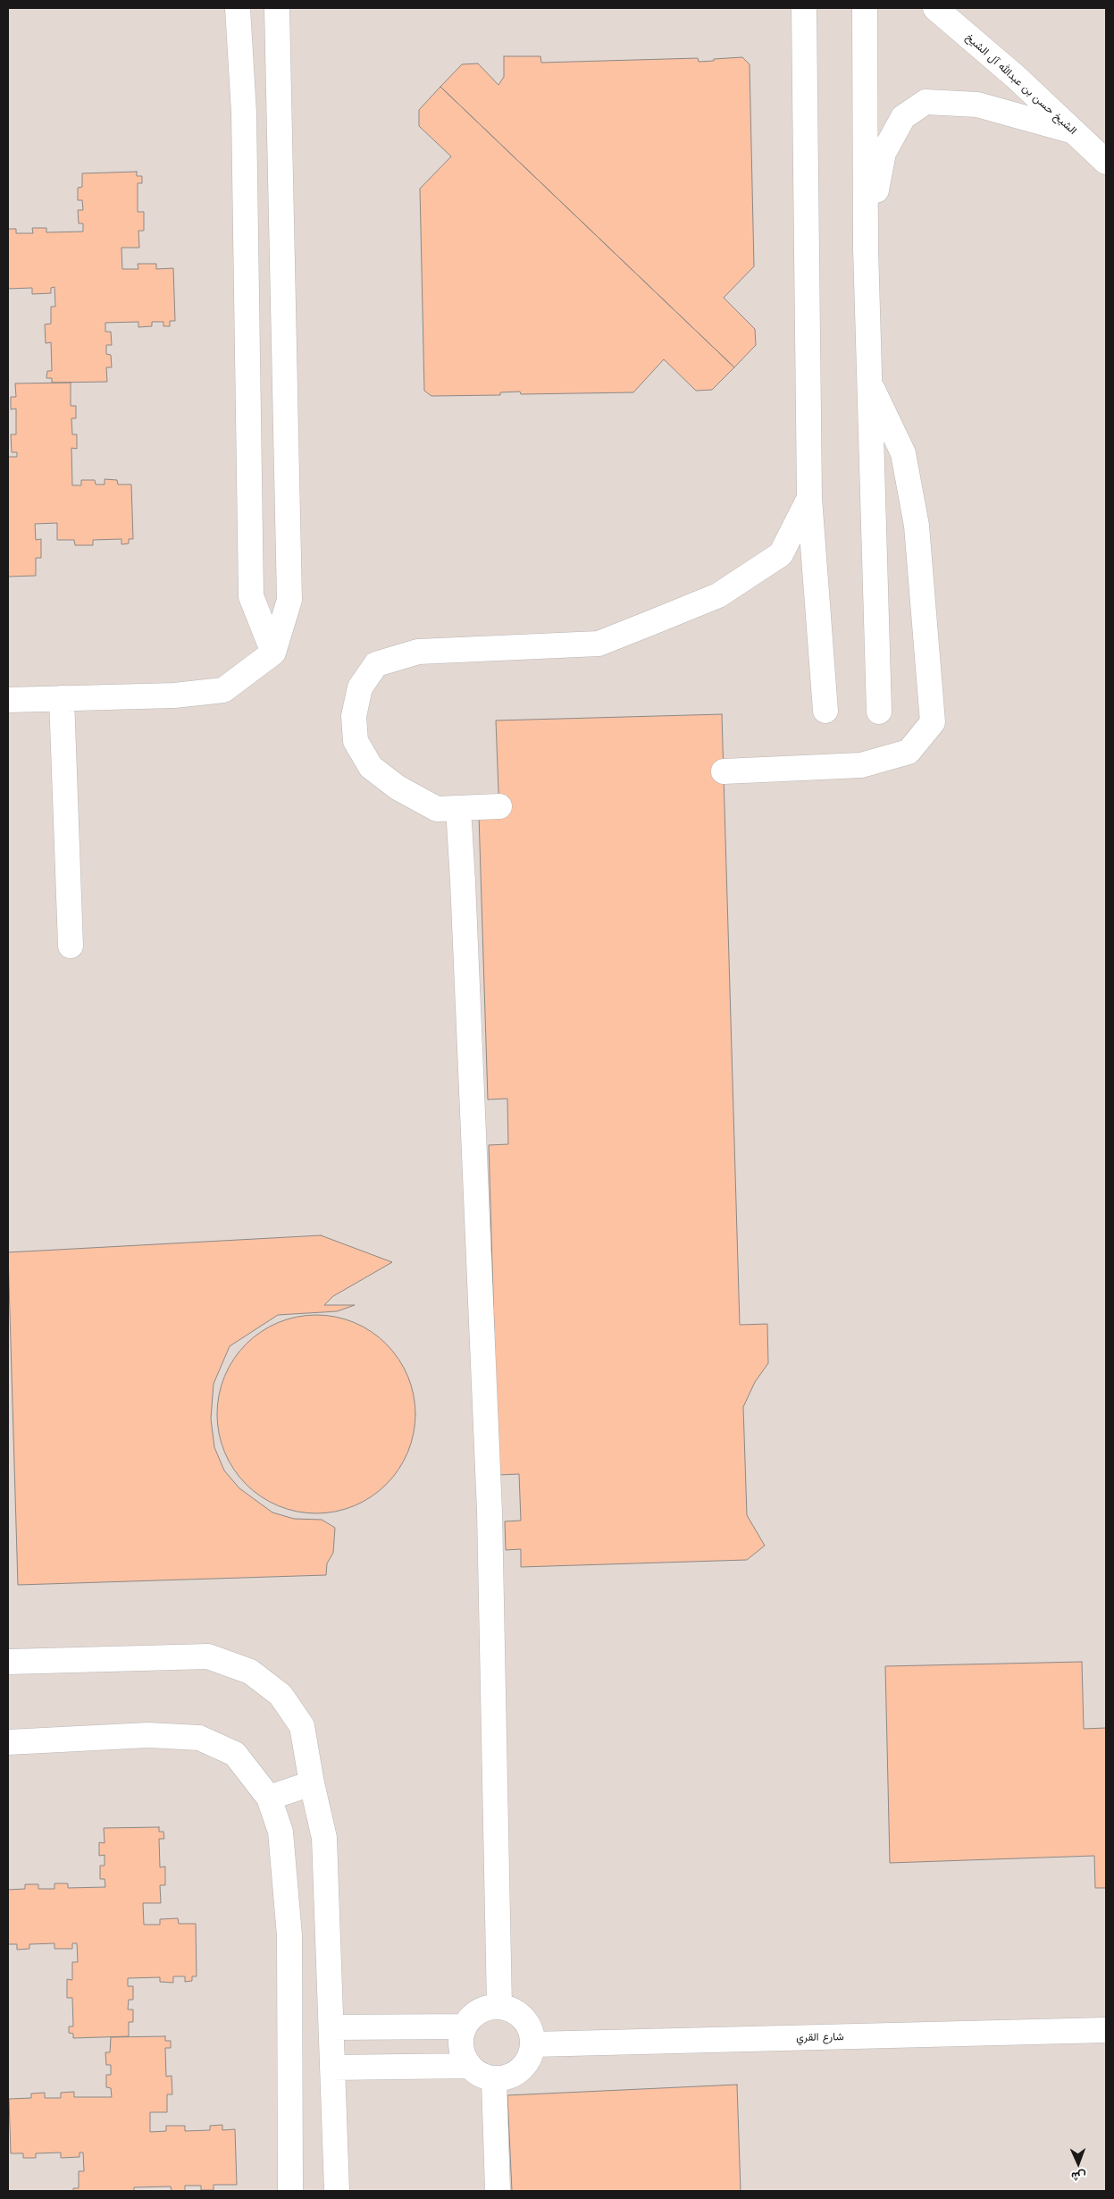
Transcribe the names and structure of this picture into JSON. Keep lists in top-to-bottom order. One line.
{"streets":{"street":["الشيخ حسن بن عبدالله آل الشيخ","شارع القري"]},"north":"bottom"}
